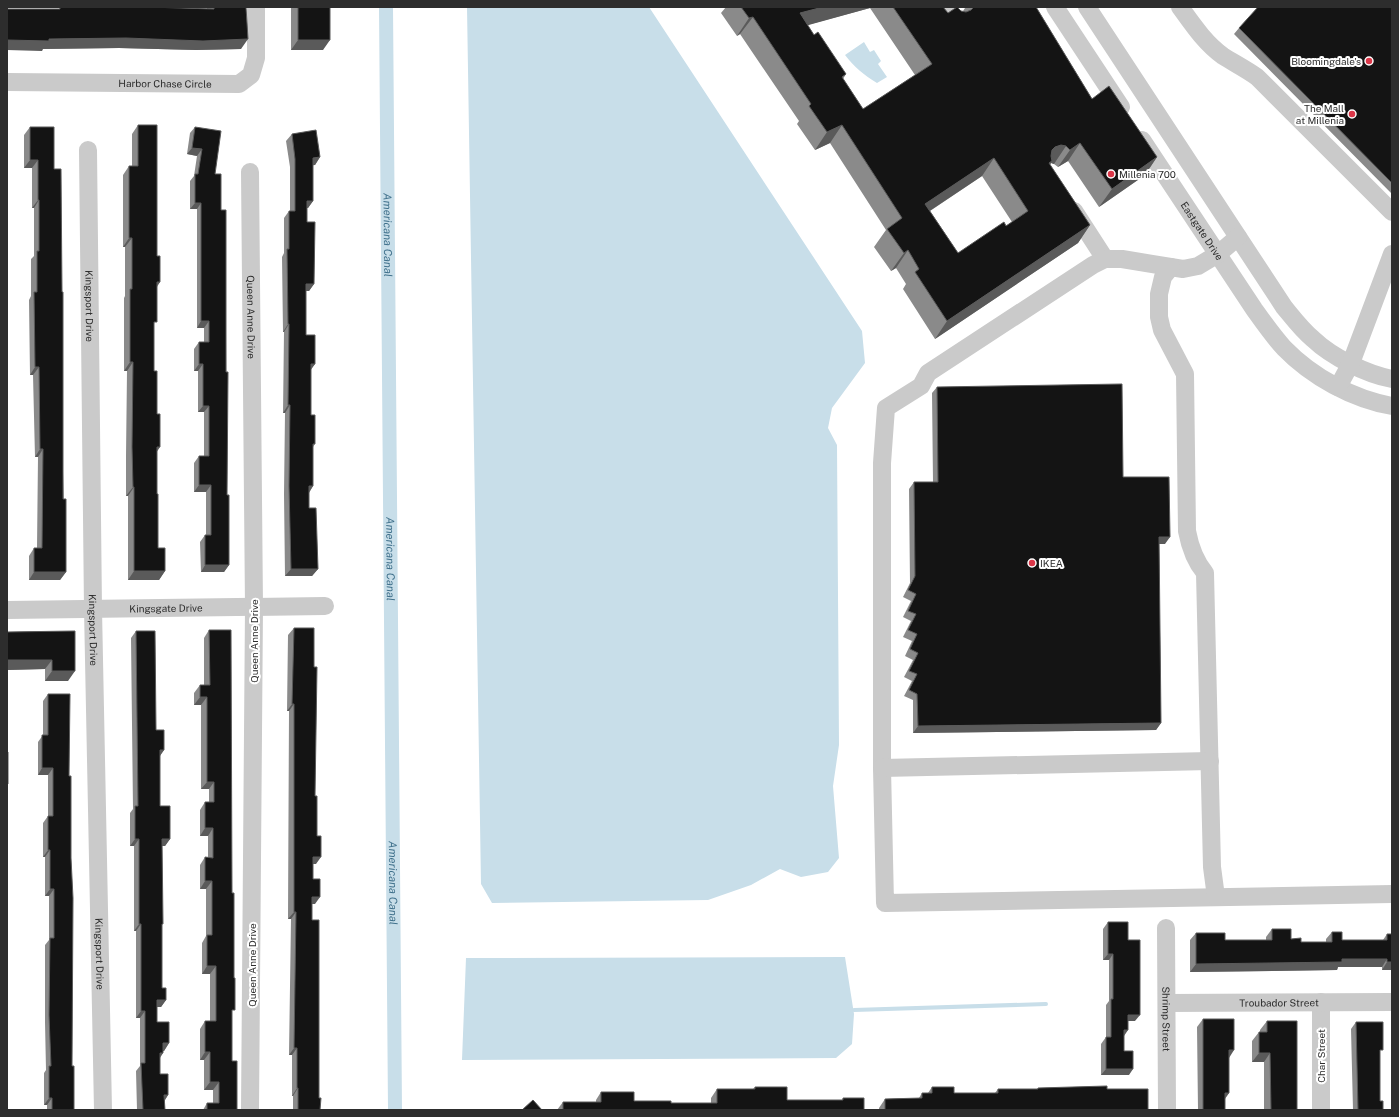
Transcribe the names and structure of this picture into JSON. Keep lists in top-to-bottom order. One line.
{"streets":{"street":["Harbor Chase Circle","Eastgate Drive","Kingsport Drive","Queen Anne Drive","Kingsgate Drive","Troubador Street","Shrimp Street","Char Street"]},"crossings":[["Kingsport Drive","Kingsgate Drive"],["Queen Anne Drive","Kingsgate Drive"],["Troubador Street","Shrimp Street"],["Troubador Street","Char Street"]],"water":["Americana Canal"],"places":["Bloomingdale's","The Mall at Millenia","Millenia 700","IKEA"]}
